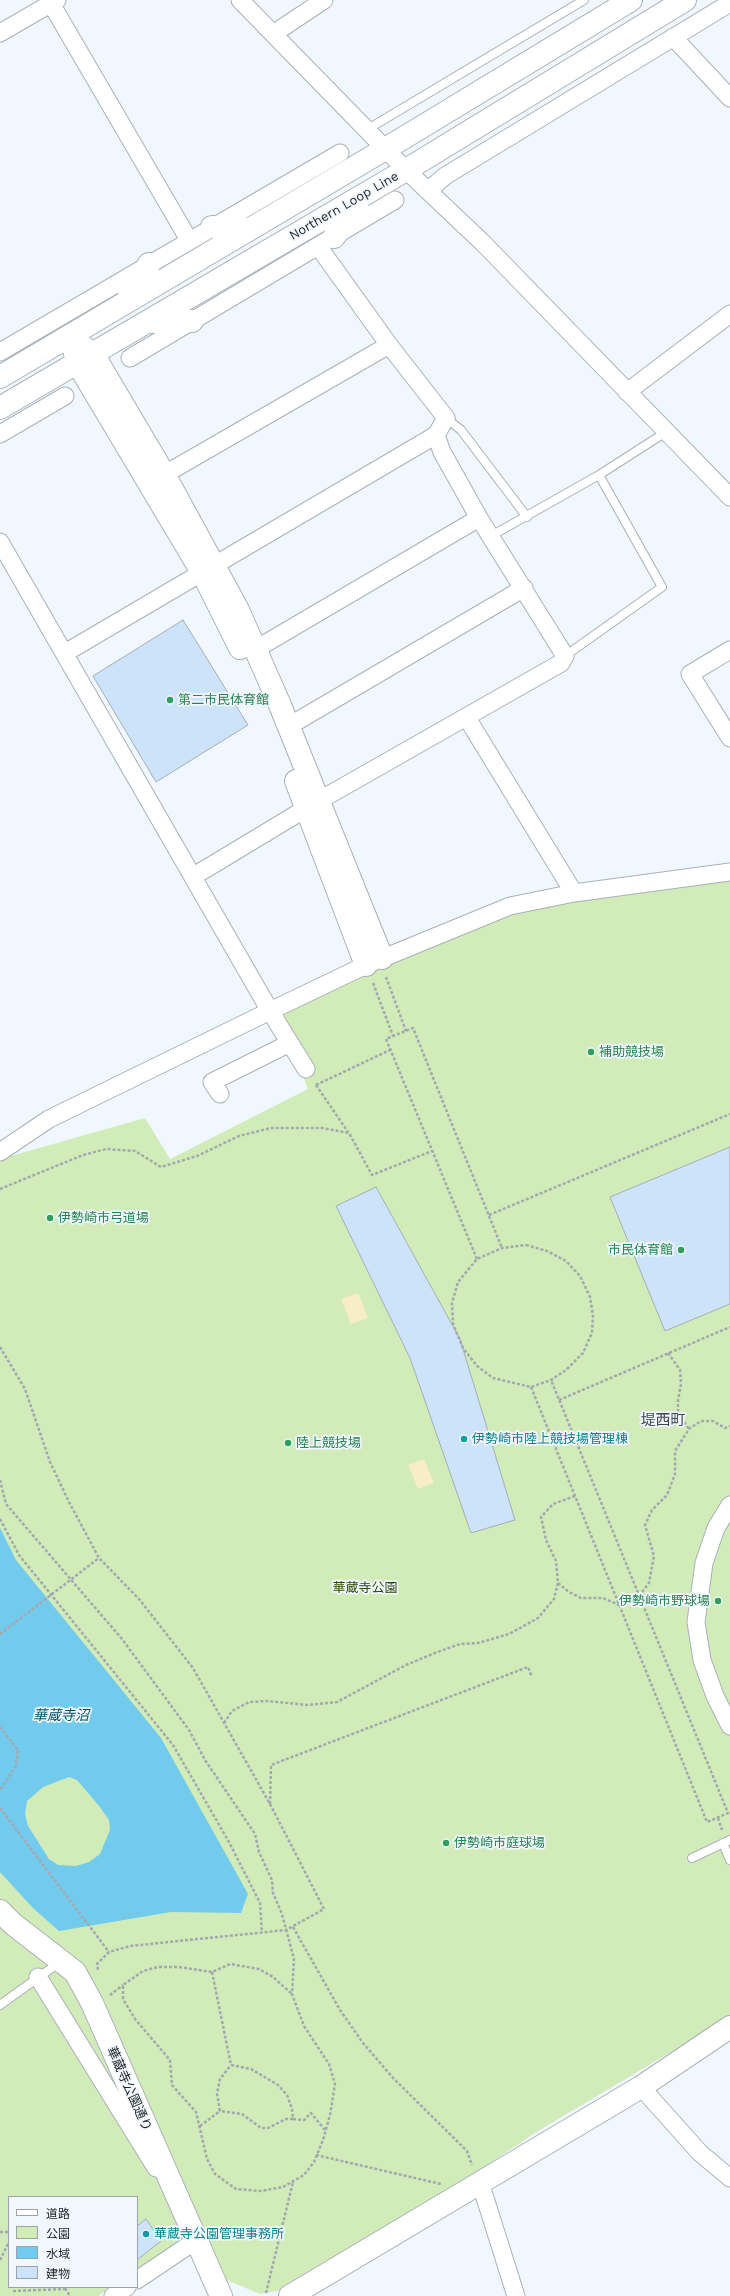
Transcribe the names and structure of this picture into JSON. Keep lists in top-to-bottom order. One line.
{"streets":{"street":["Northern Loop Line","華蔵寺公園通り"]},"districts":["堤西町"],"water":["華蔵寺沼"],"parks":["華蔵寺公園"],"places":["第二市民体育館","補助競技場","伊勢崎市弓道場","市民体育館","伊勢崎市陸上競技場管理棟","陸上競技場","伊勢崎市野球場","伊勢崎市庭球場","華蔵寺公園管理事務所"],"legend":["道路","公園","水域","建物"]}
